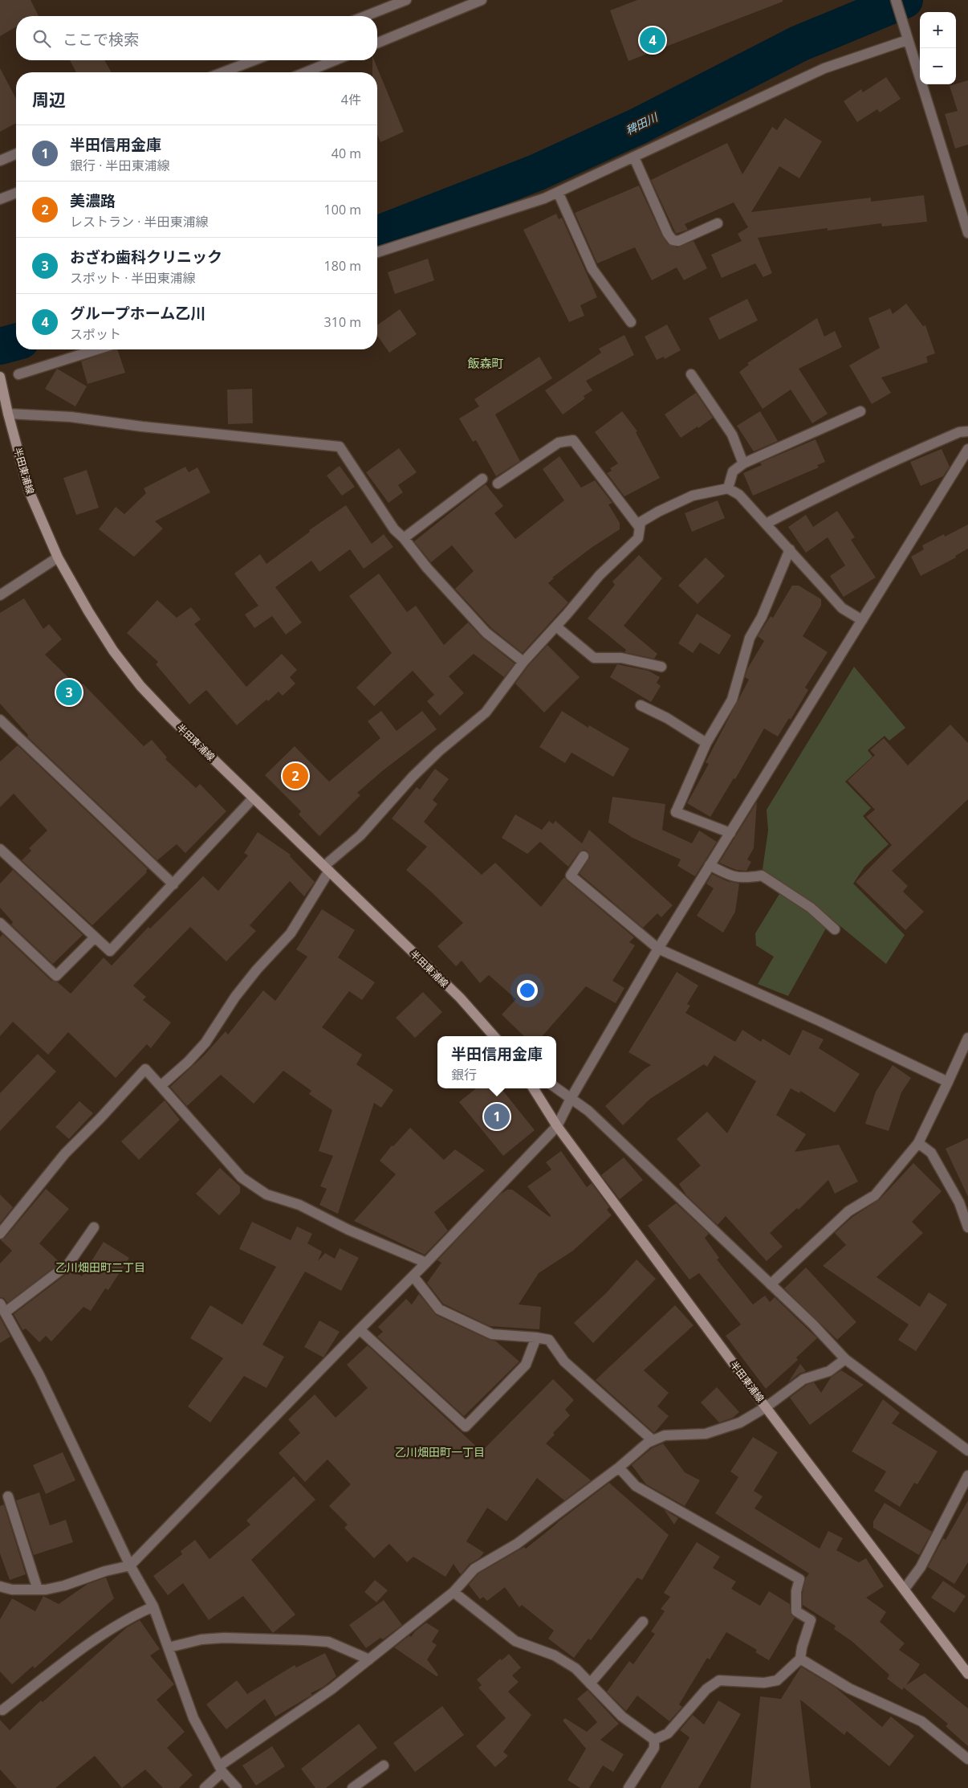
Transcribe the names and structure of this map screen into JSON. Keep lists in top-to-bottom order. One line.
{"streets":{"main road":["半田東浦線"]},"districts":["飯森町","乙川畑田町二丁目","乙川畑田町一丁目"],"water":["稗田川"],"page":{"map_buttons":["+","−"],"search":"ここで検索","pins":["4","3","2","1"],"heading":["周辺","4件"],"list":[{"mark":"1","name":"半田信用金庫","note":"銀行 · 半田東浦線","value":"40 m"},{"mark":"2","name":"美濃路","note":"レストラン · 半田東浦線","value":"100 m"},{"mark":"3","name":"おざわ歯科クリニック","note":"スポット · 半田東浦線","value":"180 m"},{"mark":"4","name":"グループホーム乙川","note":"スポット","value":"310 m"}],"popup":["半田信用金庫","銀行"]}}
